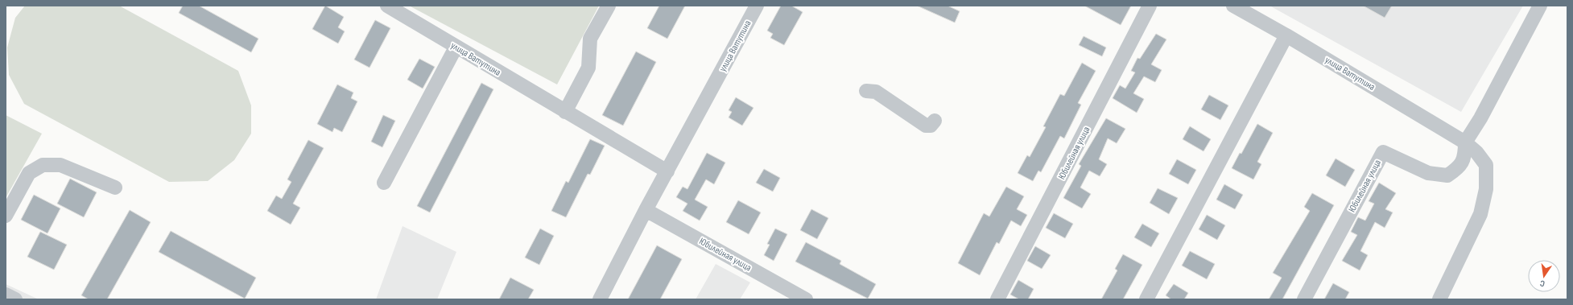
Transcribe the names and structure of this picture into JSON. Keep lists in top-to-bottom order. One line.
{"streets":{"street":["улица Ватутина","Юбилейная улица"]},"crossings":[["улица Ватутина","Юбилейная улица"]],"north":"bottom"}
